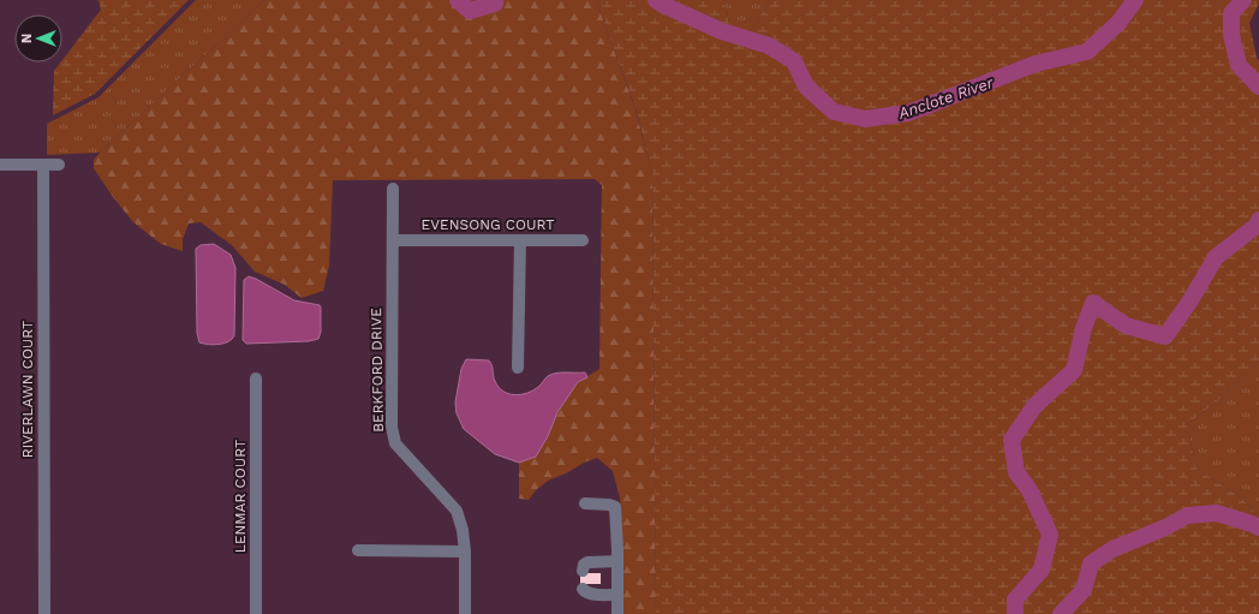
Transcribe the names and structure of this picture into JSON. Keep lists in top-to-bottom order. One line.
{"streets":{"street":["EVENSONG COURT","BERKFORD DRIVE","RIVERLAWN COURT","LENMAR COURT"]},"crossings":[["EVENSONG COURT","BERKFORD DRIVE"]],"water":["Anclote River"],"north":"left"}
